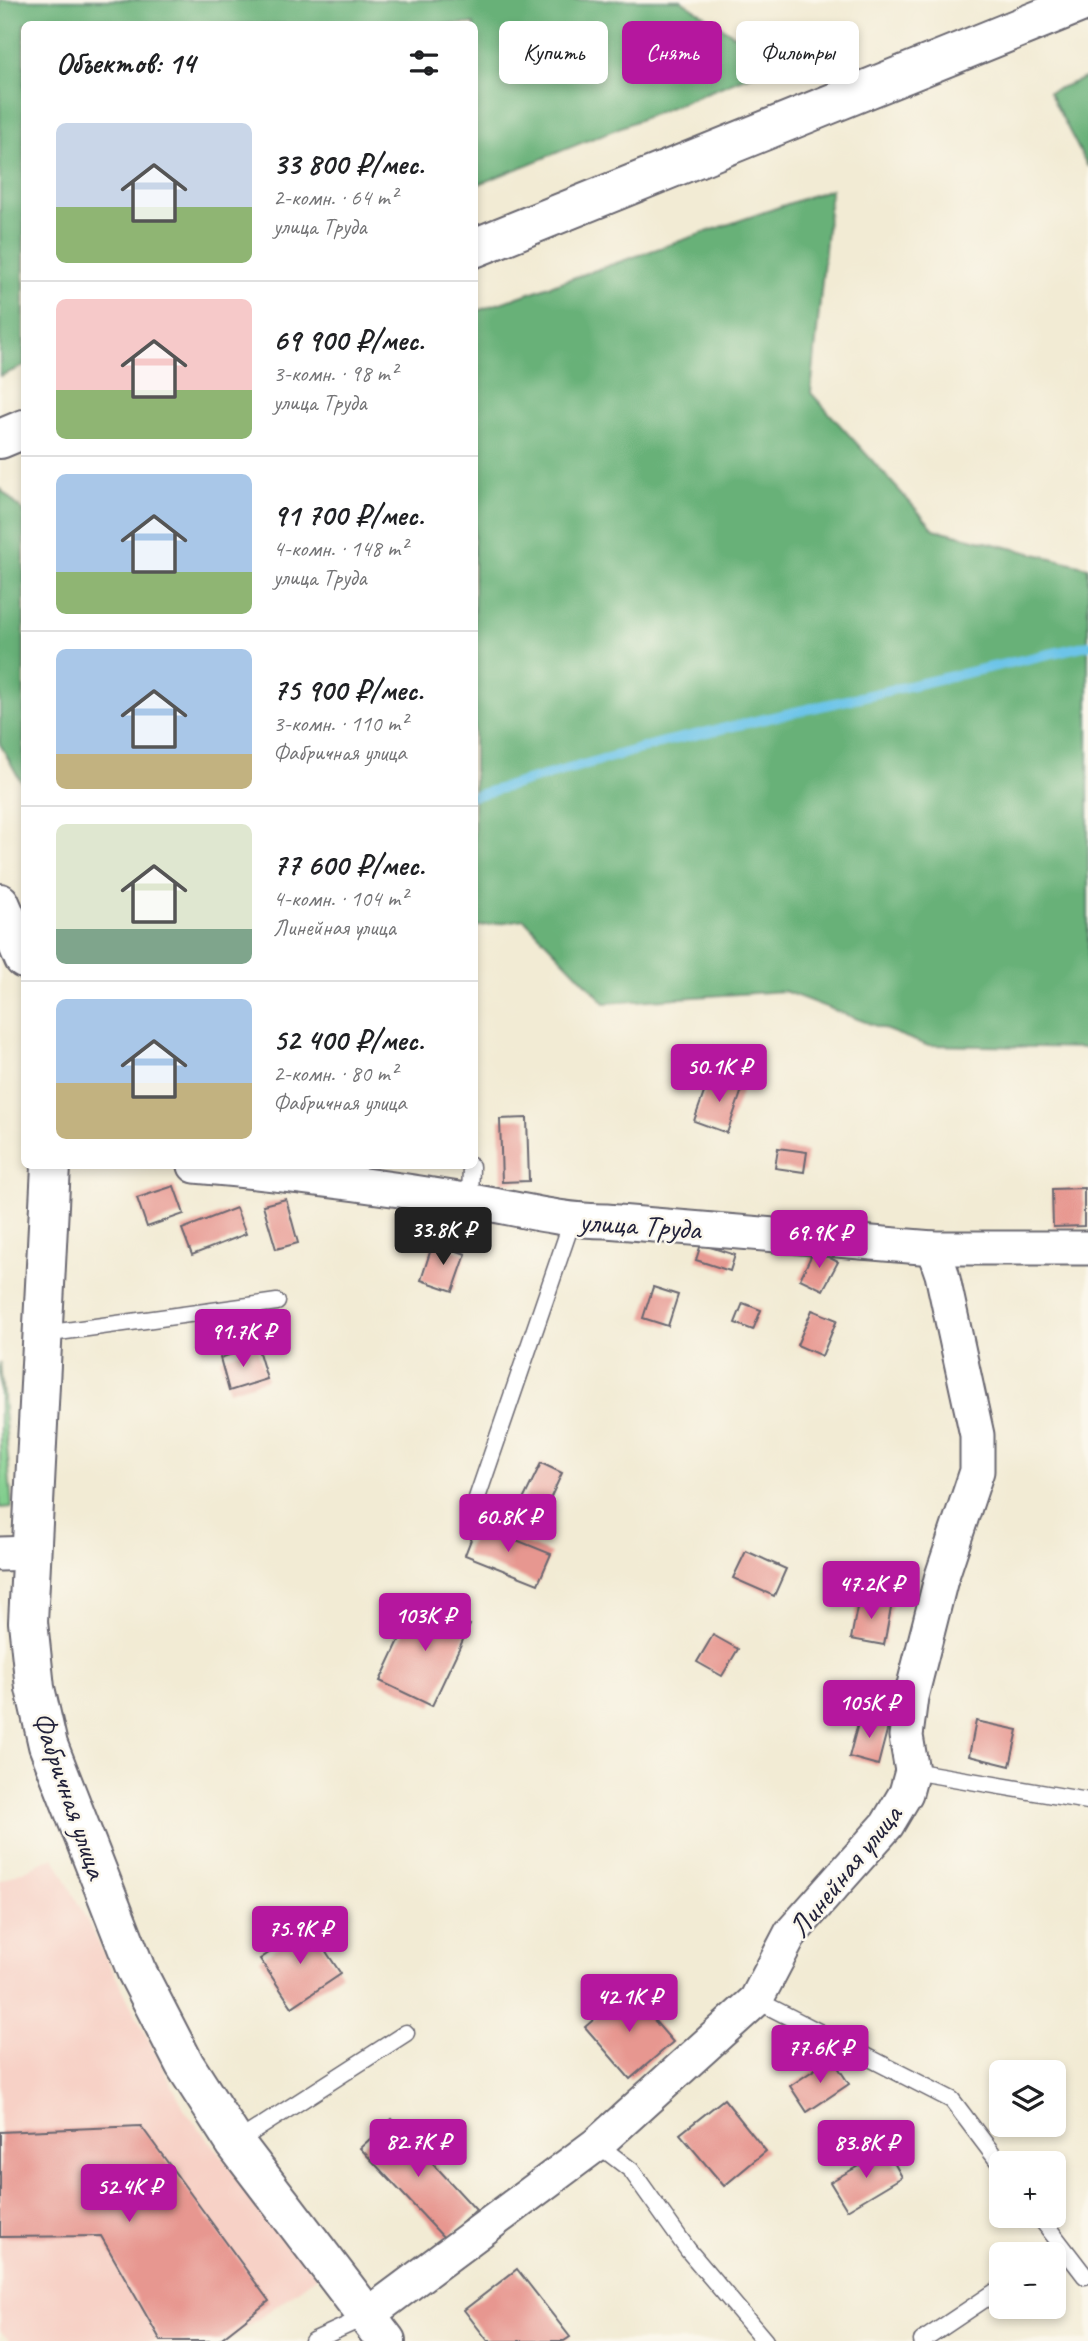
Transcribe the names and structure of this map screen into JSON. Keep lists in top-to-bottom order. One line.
{"streets":{"street":["улица Труда","Фабричная улица","Линейная улица"]},"crossings":[["улица Труда","Линейная улица"],["Фабричная улица","Линейная улица"]],"page":{"chip":["Купить","Снять","Фильтры"],"heading":"Объектов: 14","list":[{"name":"33 800 ₽/мес.","note":"2-комн. · 64 m² · улица Труда"},{"name":"69 900 ₽/мес.","note":"3-комн. · 98 m² · улица Труда"},{"name":"91 700 ₽/мес.","note":"4-комн. · 148 m² · улица Труда"},{"name":"75 900 ₽/мес.","note":"3-комн. · 110 m² · Фабричная улица"},{"name":"77 600 ₽/мес.","note":"4-комн. · 104 m² · Линейная улица"},{"name":"52 400 ₽/мес.","note":"2-комн. · 80 m² · Фабричная улица"}],"price":["50.1K ₽","33.8K ₽","69.9K ₽","91.7K ₽","60.8K ₽","47.2K ₽","103K ₽","105K ₽","75.9K ₽","42.1K ₽","77.6K ₽","82.7K ₽","83.8K ₽","52.4K ₽"],"map_buttons":["+","−"]}}
